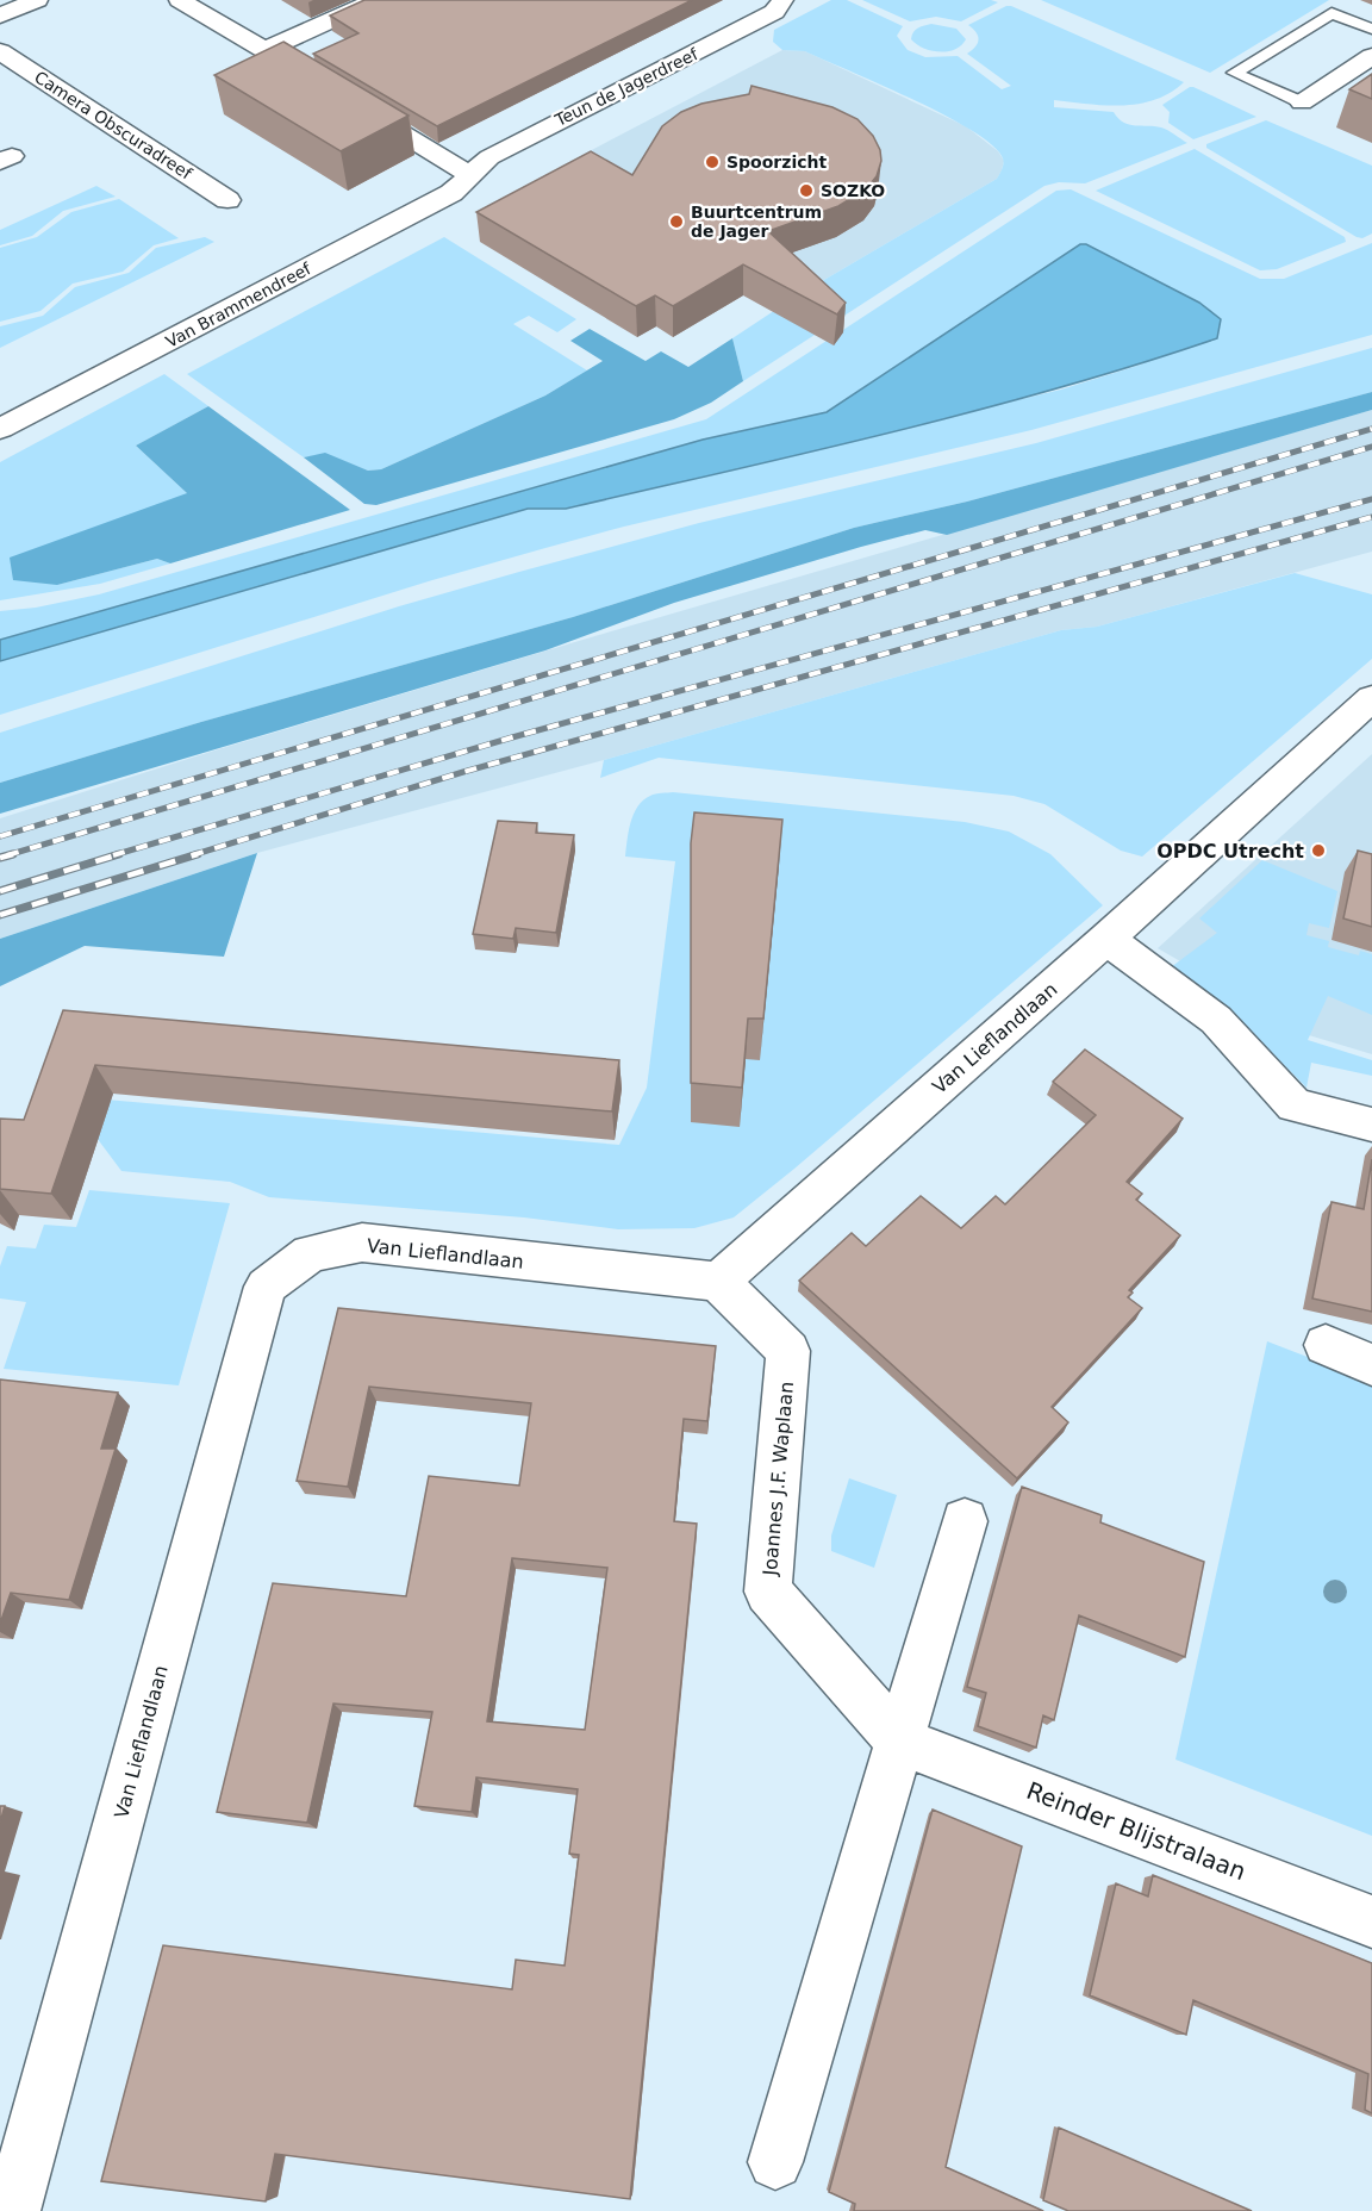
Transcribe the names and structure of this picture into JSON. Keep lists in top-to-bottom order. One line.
{"streets":{"street":["Teun de Jagerdreef","Camera Obscuradreef","Van Brammendreef","Van Lieflandlaan","Joannes J.F. Waplaan","Reinder Blijstralaan"]},"crossings":[["Teun de Jagerdreef","Van Brammendreef"],["Van Lieflandlaan","Joannes J.F. Waplaan"],["Joannes J.F. Waplaan","Reinder Blijstralaan"]],"places":["Spoorzicht","SOZKO","Buurtcentrum de Jager","OPDC Utrecht"]}
